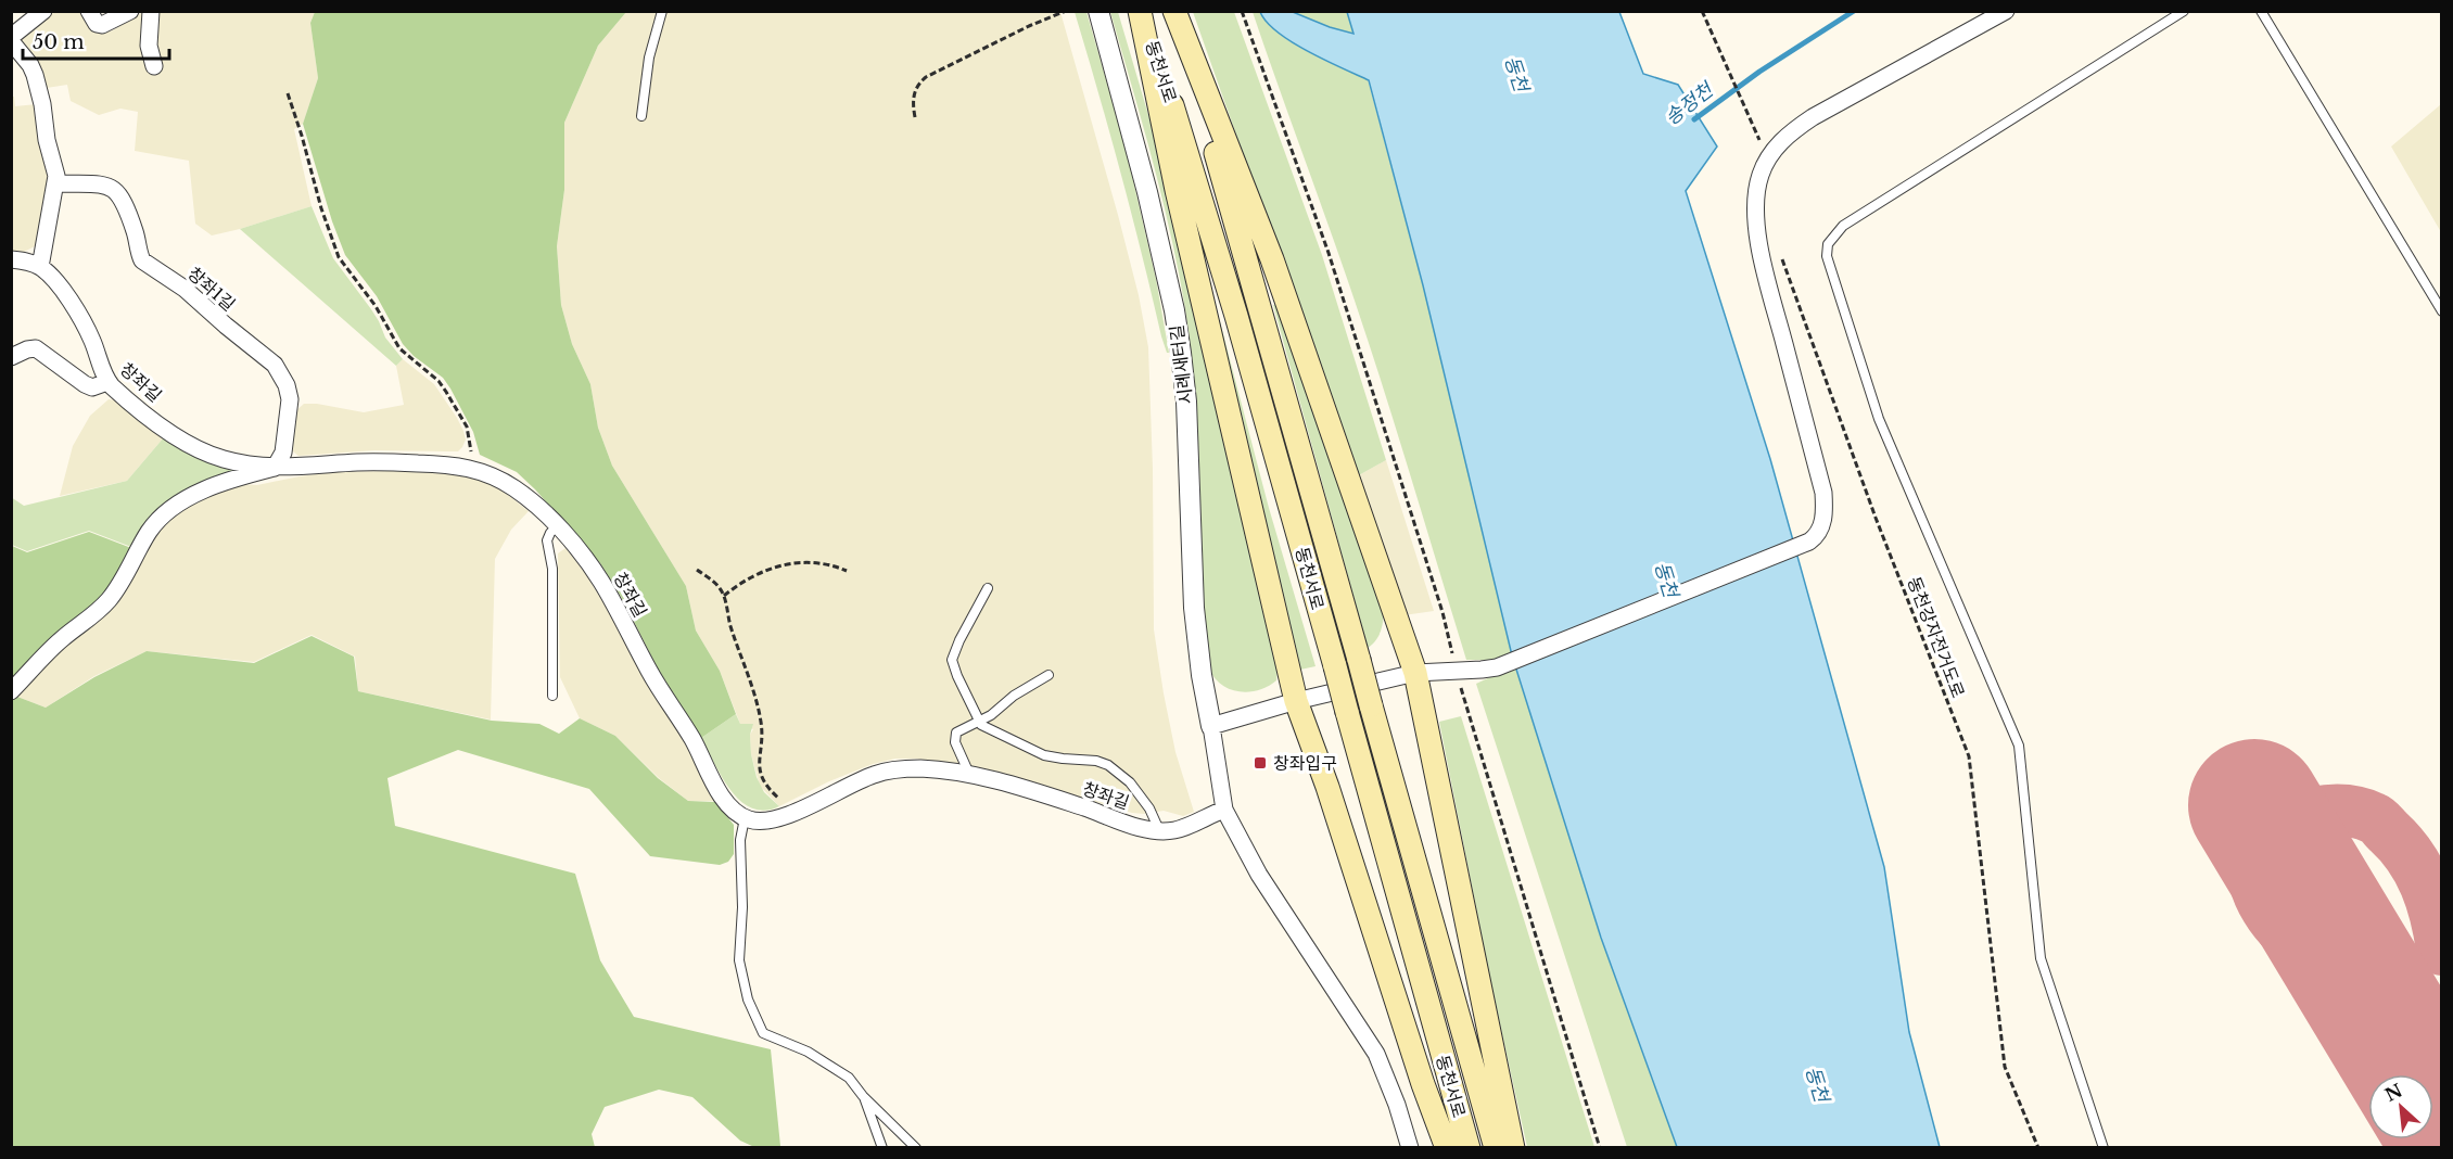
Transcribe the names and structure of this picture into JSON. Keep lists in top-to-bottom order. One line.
{"streets":{"main road":["동천서로"],"street":["창좌1길","시례새터길","창좌길"],"path":["동천강자전거도로"]},"crossings":[["창좌1길","창좌길"]],"water":["동천","송정천"],"places":{"transit":["창좌입구"]},"scale_bar":"50 m","north":"top left"}
